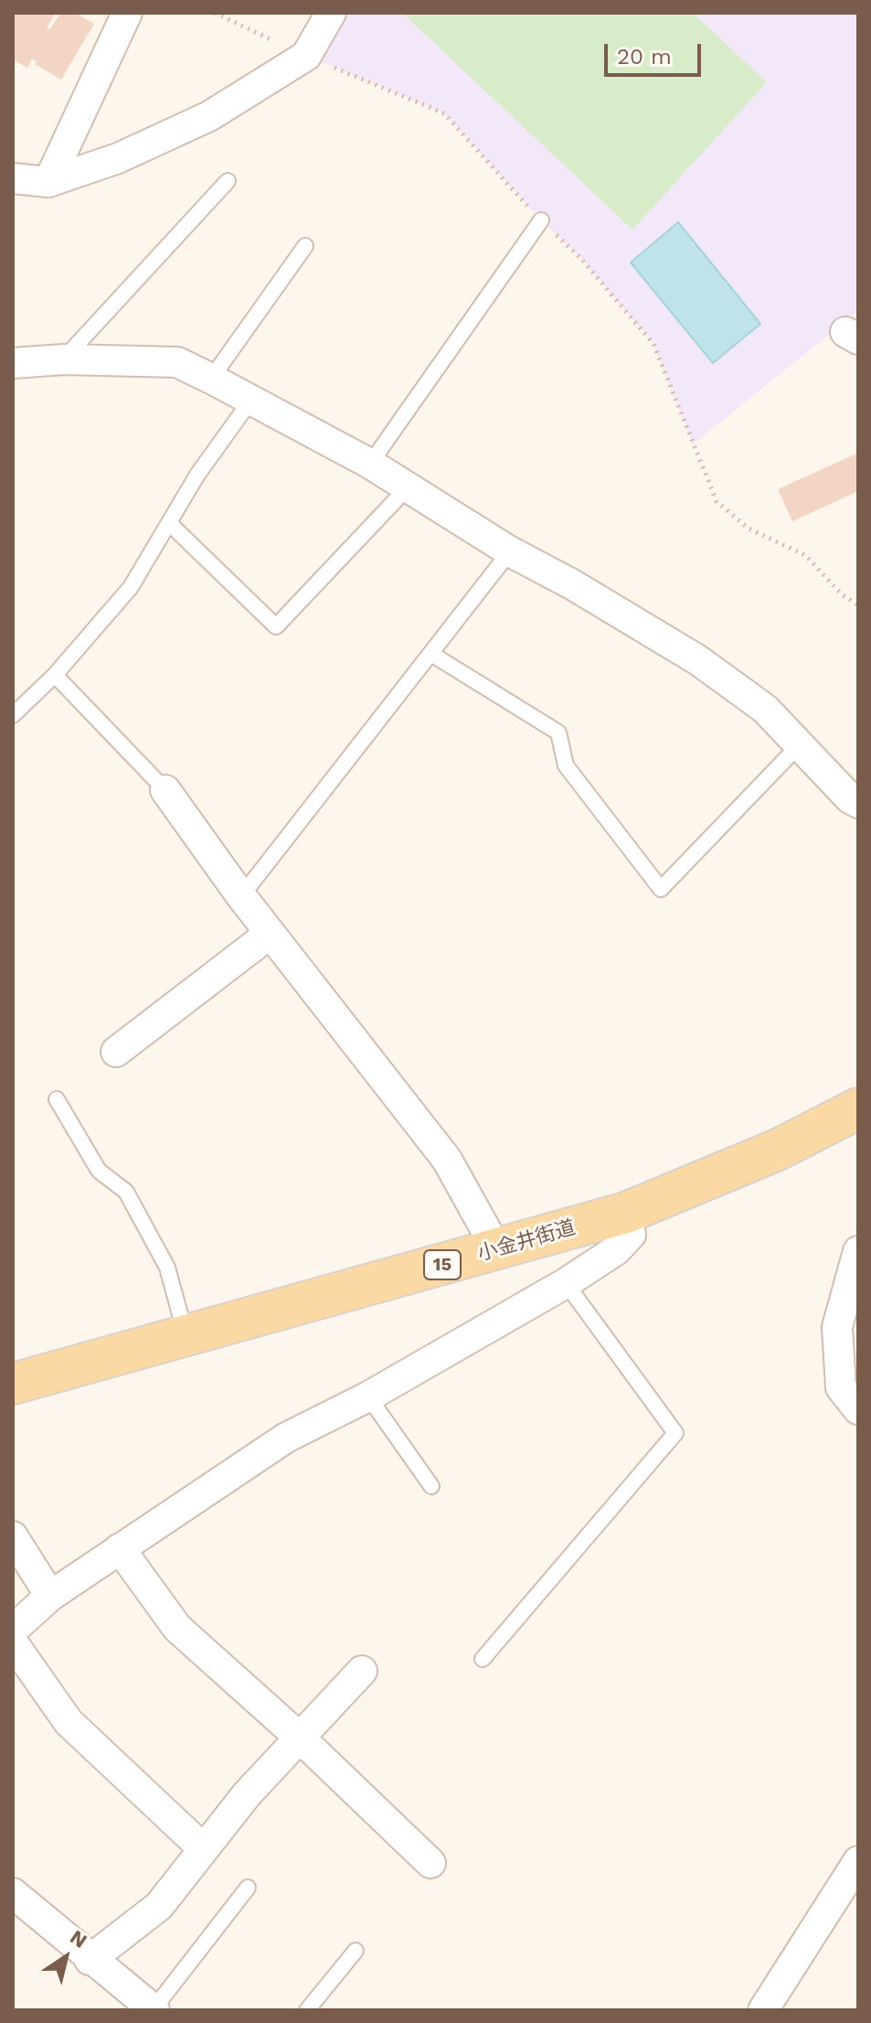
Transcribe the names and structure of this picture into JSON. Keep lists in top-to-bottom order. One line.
{"streets":{"main road":["小金井街道","15"]},"scale_bar":"20 m","north":"top right"}
